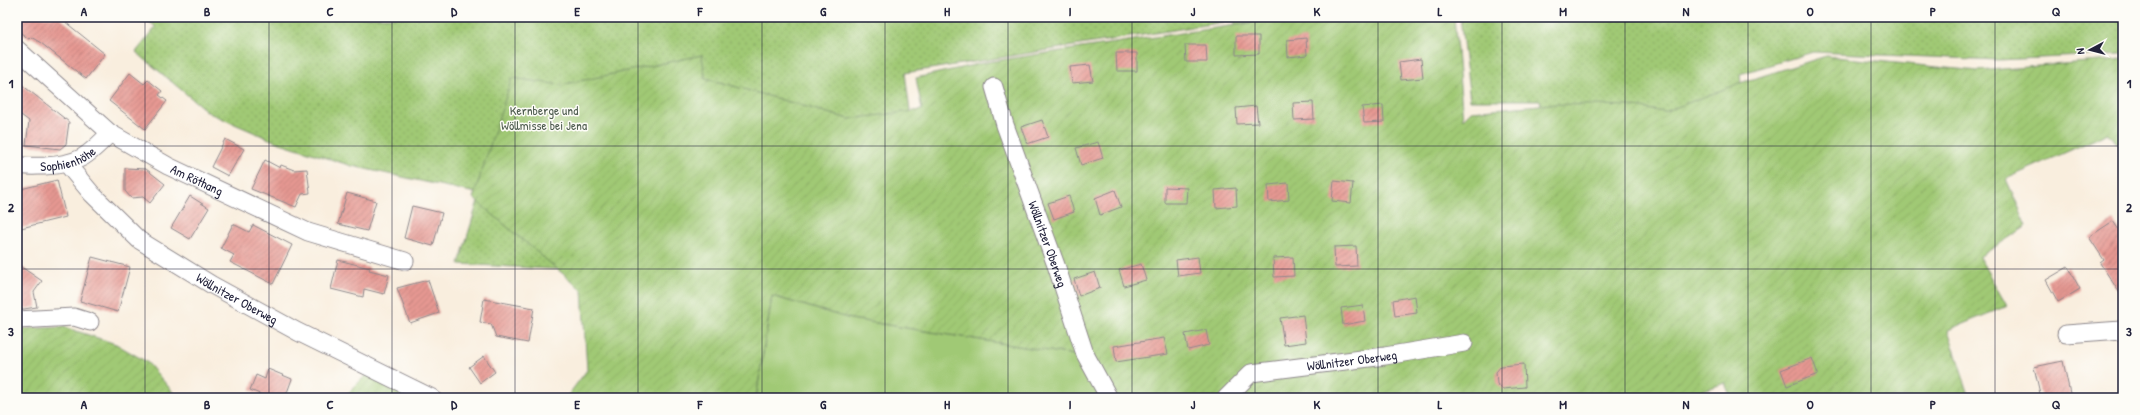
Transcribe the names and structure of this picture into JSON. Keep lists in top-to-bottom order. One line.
{"streets":{"street":["Sophienhöhe","Am Röthang","Wöllnitzer Oberweg"]},"crossings":[["Sophienhöhe","Am Röthang"],["Sophienhöhe","Wöllnitzer Oberweg"]],"parks":["Kernberge und Wöllmisse bei Jena"],"north":"left","grid":{"columns":["A","B","C","D","E","F","G","H","I","J","K","L","M","N","O","P","Q"],"rows":["1","2","3"]}}
